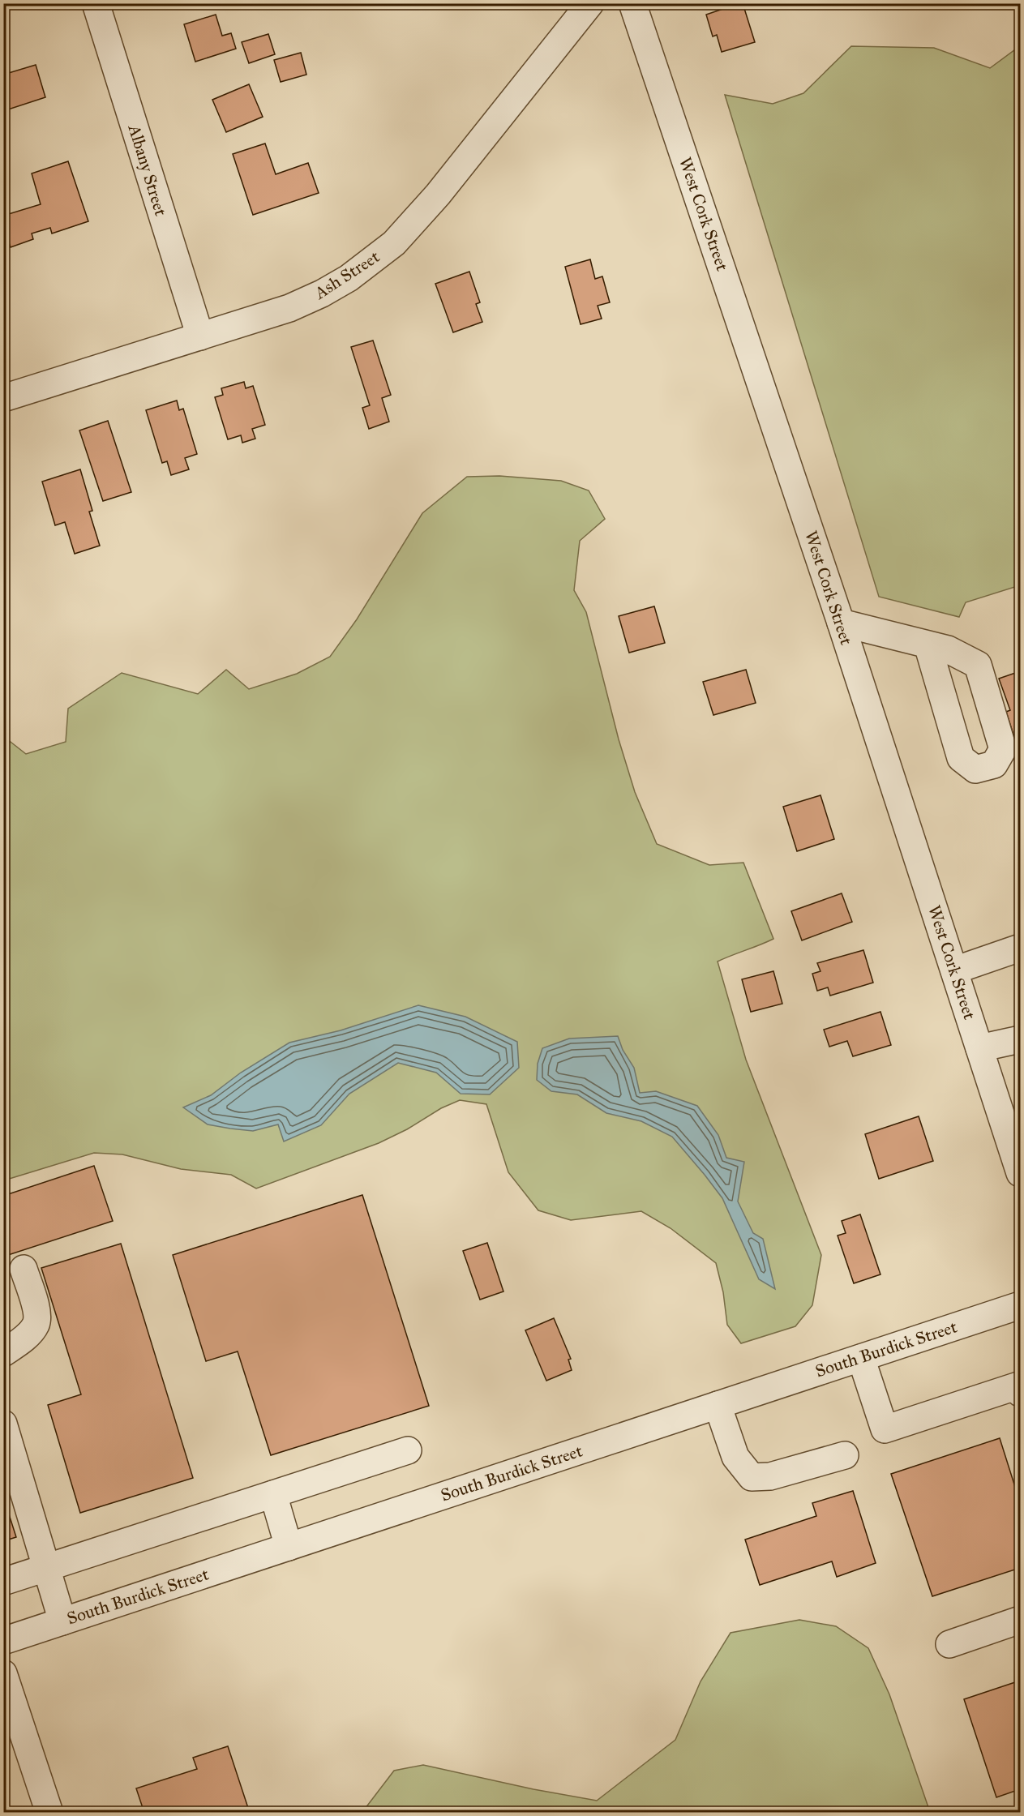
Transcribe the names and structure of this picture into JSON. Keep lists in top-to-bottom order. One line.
{"streets":{"street":["Albany Street","West Cork Street","Ash Street","South Burdick Street"]},"crossings":[["Albany Street","Ash Street"]]}
